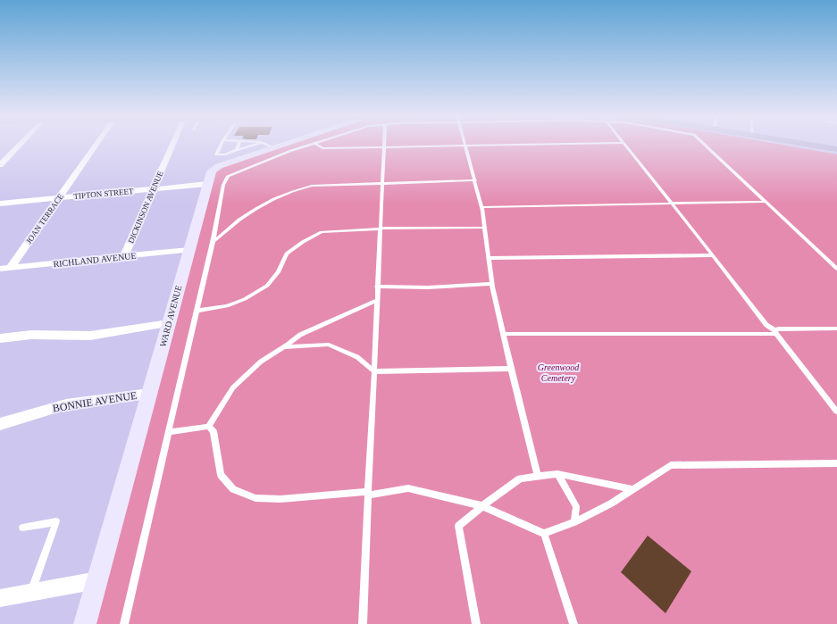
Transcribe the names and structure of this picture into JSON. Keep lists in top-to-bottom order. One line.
{"streets":{"street":["TIPTON STREET","DICKINSON AVENUE","JOAN TERRACE","RICHLAND AVENUE","WARD AVENUE","BONNIE AVENUE"]},"crossings":[["TIPTON STREET","DICKINSON AVENUE"],["TIPTON STREET","JOAN TERRACE"],["TIPTON STREET","WARD AVENUE"],["DICKINSON AVENUE","RICHLAND AVENUE"],["JOAN TERRACE","RICHLAND AVENUE"],["RICHLAND AVENUE","WARD AVENUE"],["WARD AVENUE","BONNIE AVENUE"]],"parks":["Greenwood Cemetery"]}
